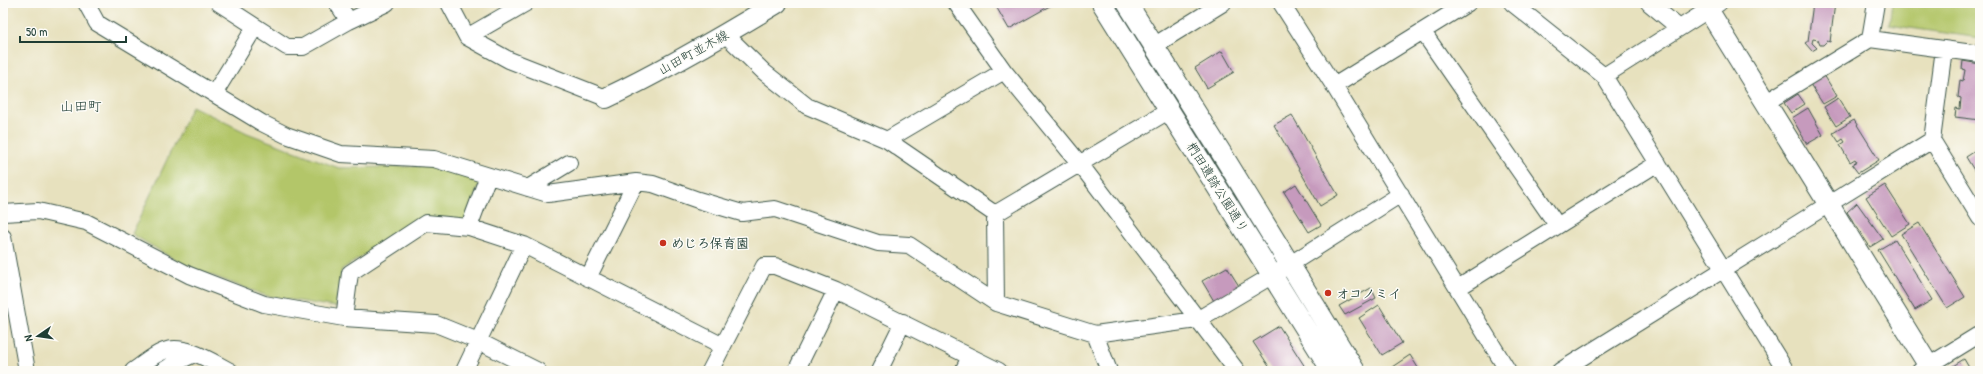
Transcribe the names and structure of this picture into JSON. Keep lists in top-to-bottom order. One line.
{"streets":{"street":["山田町並木線","椚田遺跡公園通り"]},"districts":["山田町"],"places":["めじろ保育園","オコノミイ"],"scale_bar":"50 m","north":"left"}
